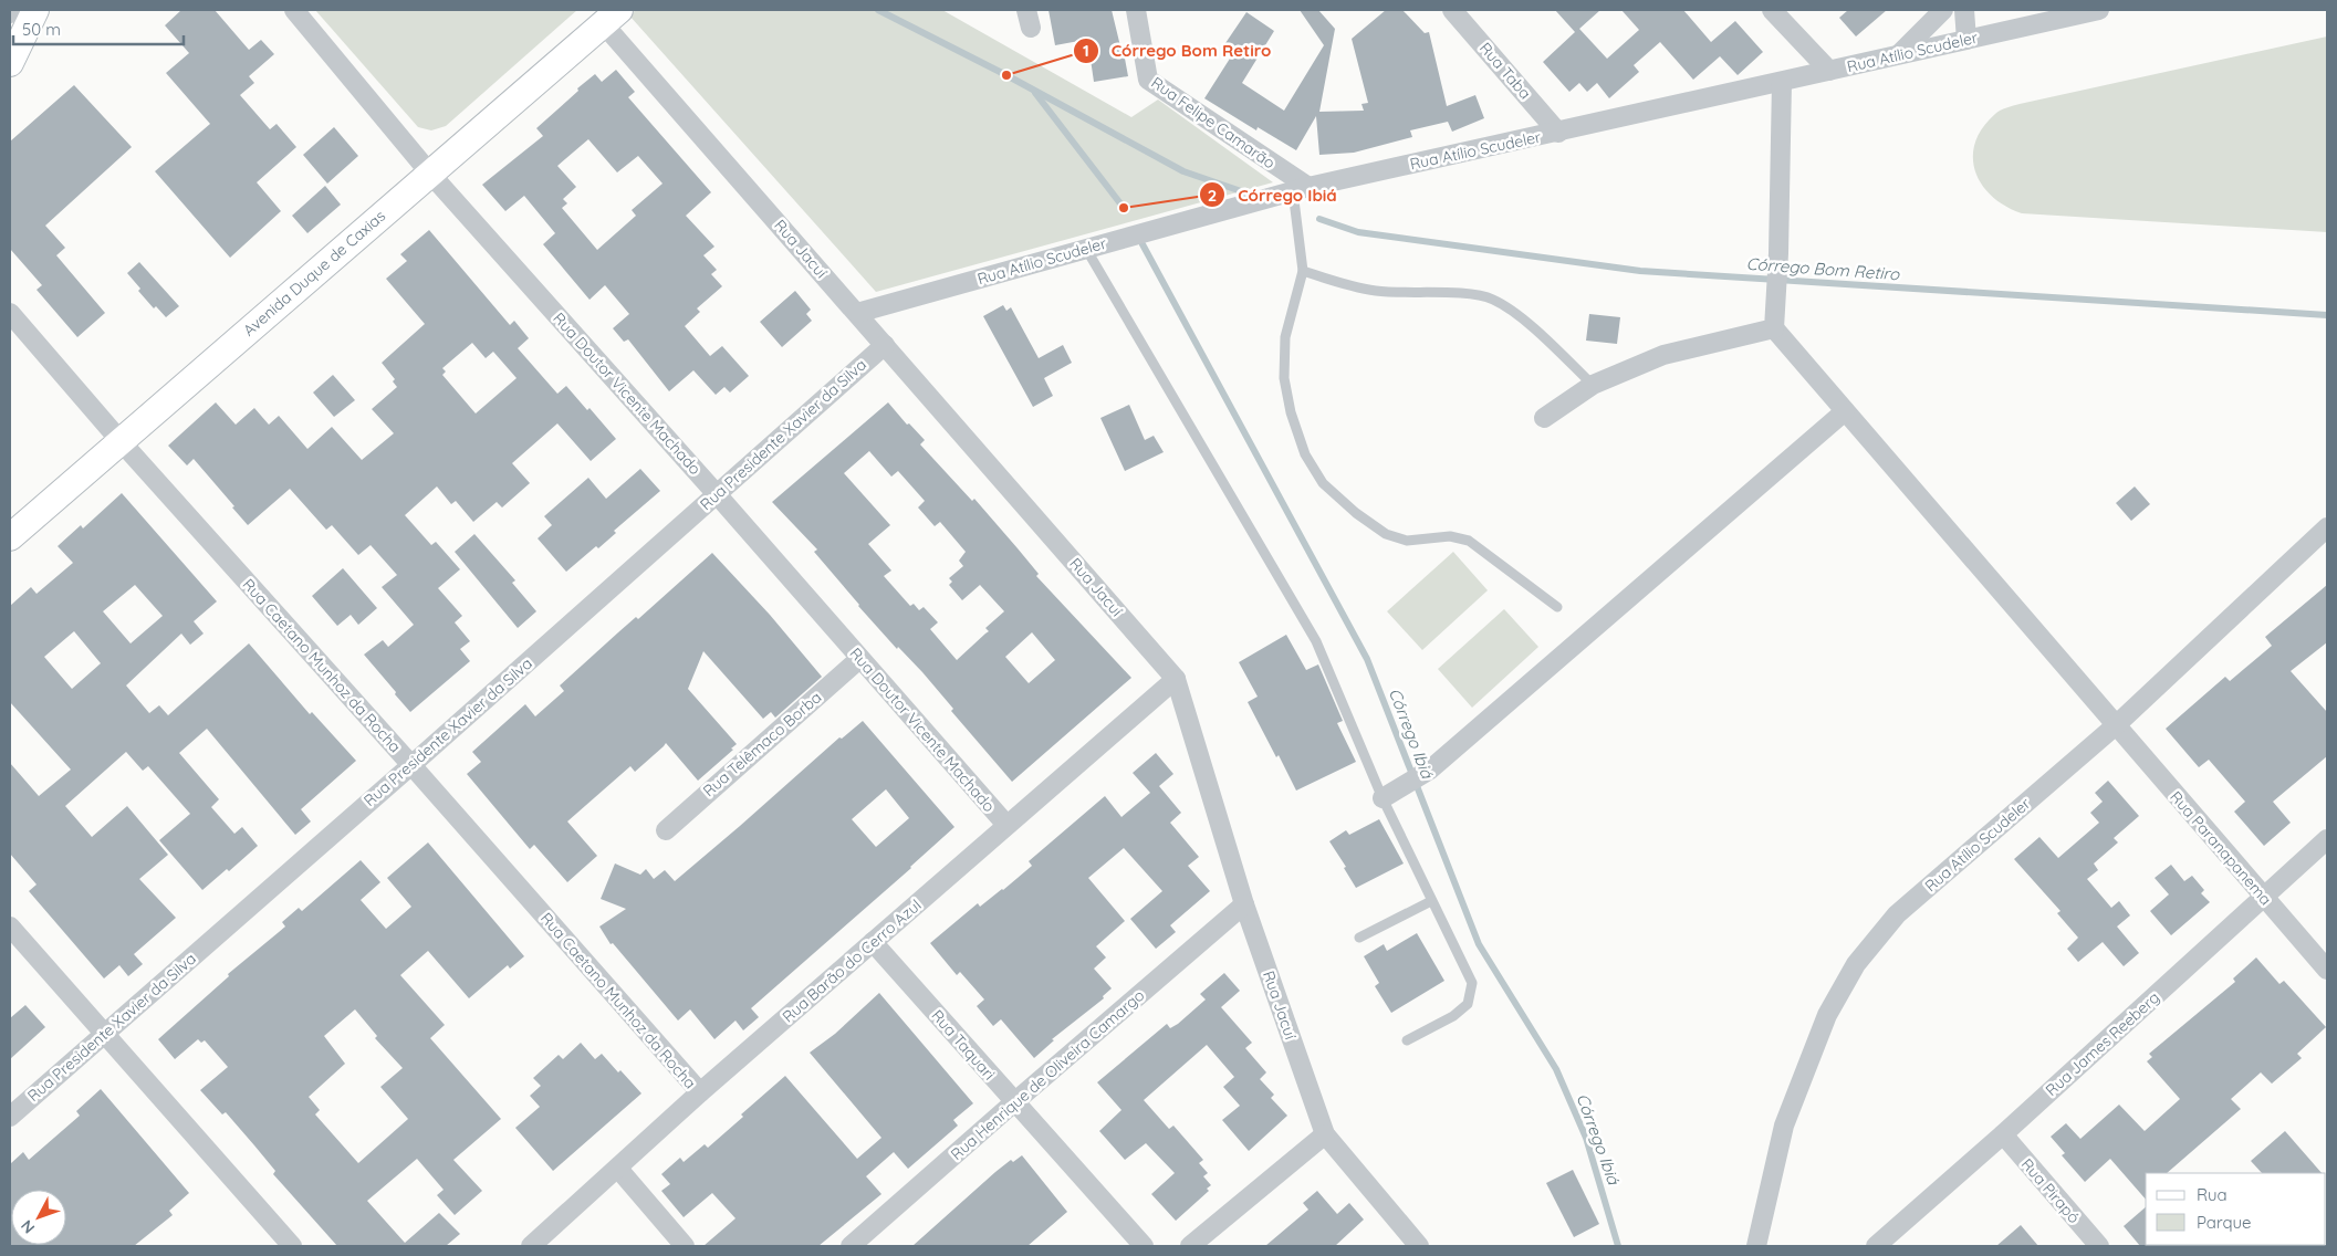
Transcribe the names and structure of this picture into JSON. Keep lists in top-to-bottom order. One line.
{"streets":{"street":["Rua Atílio Scudeler","Rua Taba","Rua Felipe Camarão","Rua Jacuí","Avenida Duque de Caxias","Rua Doutor Vicente Machado","Rua Presidente Xavier da Silva","Rua Caetano Munhoz da Rocha","Rua Telêmaco Borba","Rua Paranapanema","Rua Barão do Cerro Azul","Rua James Reeberg","Rua Taquari","Rua Henrique de Oliveira Camargo","Rua Pirapó"]},"crossings":[["Rua Atílio Scudeler","Rua Taba"],["Rua Atílio Scudeler","Rua Felipe Camarão"],["Rua Atílio Scudeler","Rua Jacuí"],["Rua Atílio Scudeler","Rua Paranapanema"],["Rua Jacuí","Avenida Duque de Caxias"],["Rua Jacuí","Rua Presidente Xavier da Silva"],["Rua Jacuí","Rua Barão do Cerro Azul"],["Rua Jacuí","Rua Henrique de Oliveira Camargo"],["Avenida Duque de Caxias","Rua Doutor Vicente Machado"],["Avenida Duque de Caxias","Rua Caetano Munhoz da Rocha"],["Rua Doutor Vicente Machado","Rua Presidente Xavier da Silva"],["Rua Doutor Vicente Machado","Rua Telêmaco Borba"],["Rua Doutor Vicente Machado","Rua Barão do Cerro Azul"],["Rua Presidente Xavier da Silva","Rua Caetano Munhoz da Rocha"],["Rua Caetano Munhoz da Rocha","Rua Barão do Cerro Azul"],["Rua Paranapanema","Rua James Reeberg"],["Rua Barão do Cerro Azul","Rua Taquari"],["Rua James Reeberg","Rua Pirapó"],["Rua Taquari","Rua Henrique de Oliveira Camargo"]],"water":["Córrego Bom Retiro","Córrego Ibiá"],"places":["Córrego Bom Retiro","Córrego Ibiá"],"legend":["Rua","Parque"],"scale_bar":"50 m","north":"bottom left"}
